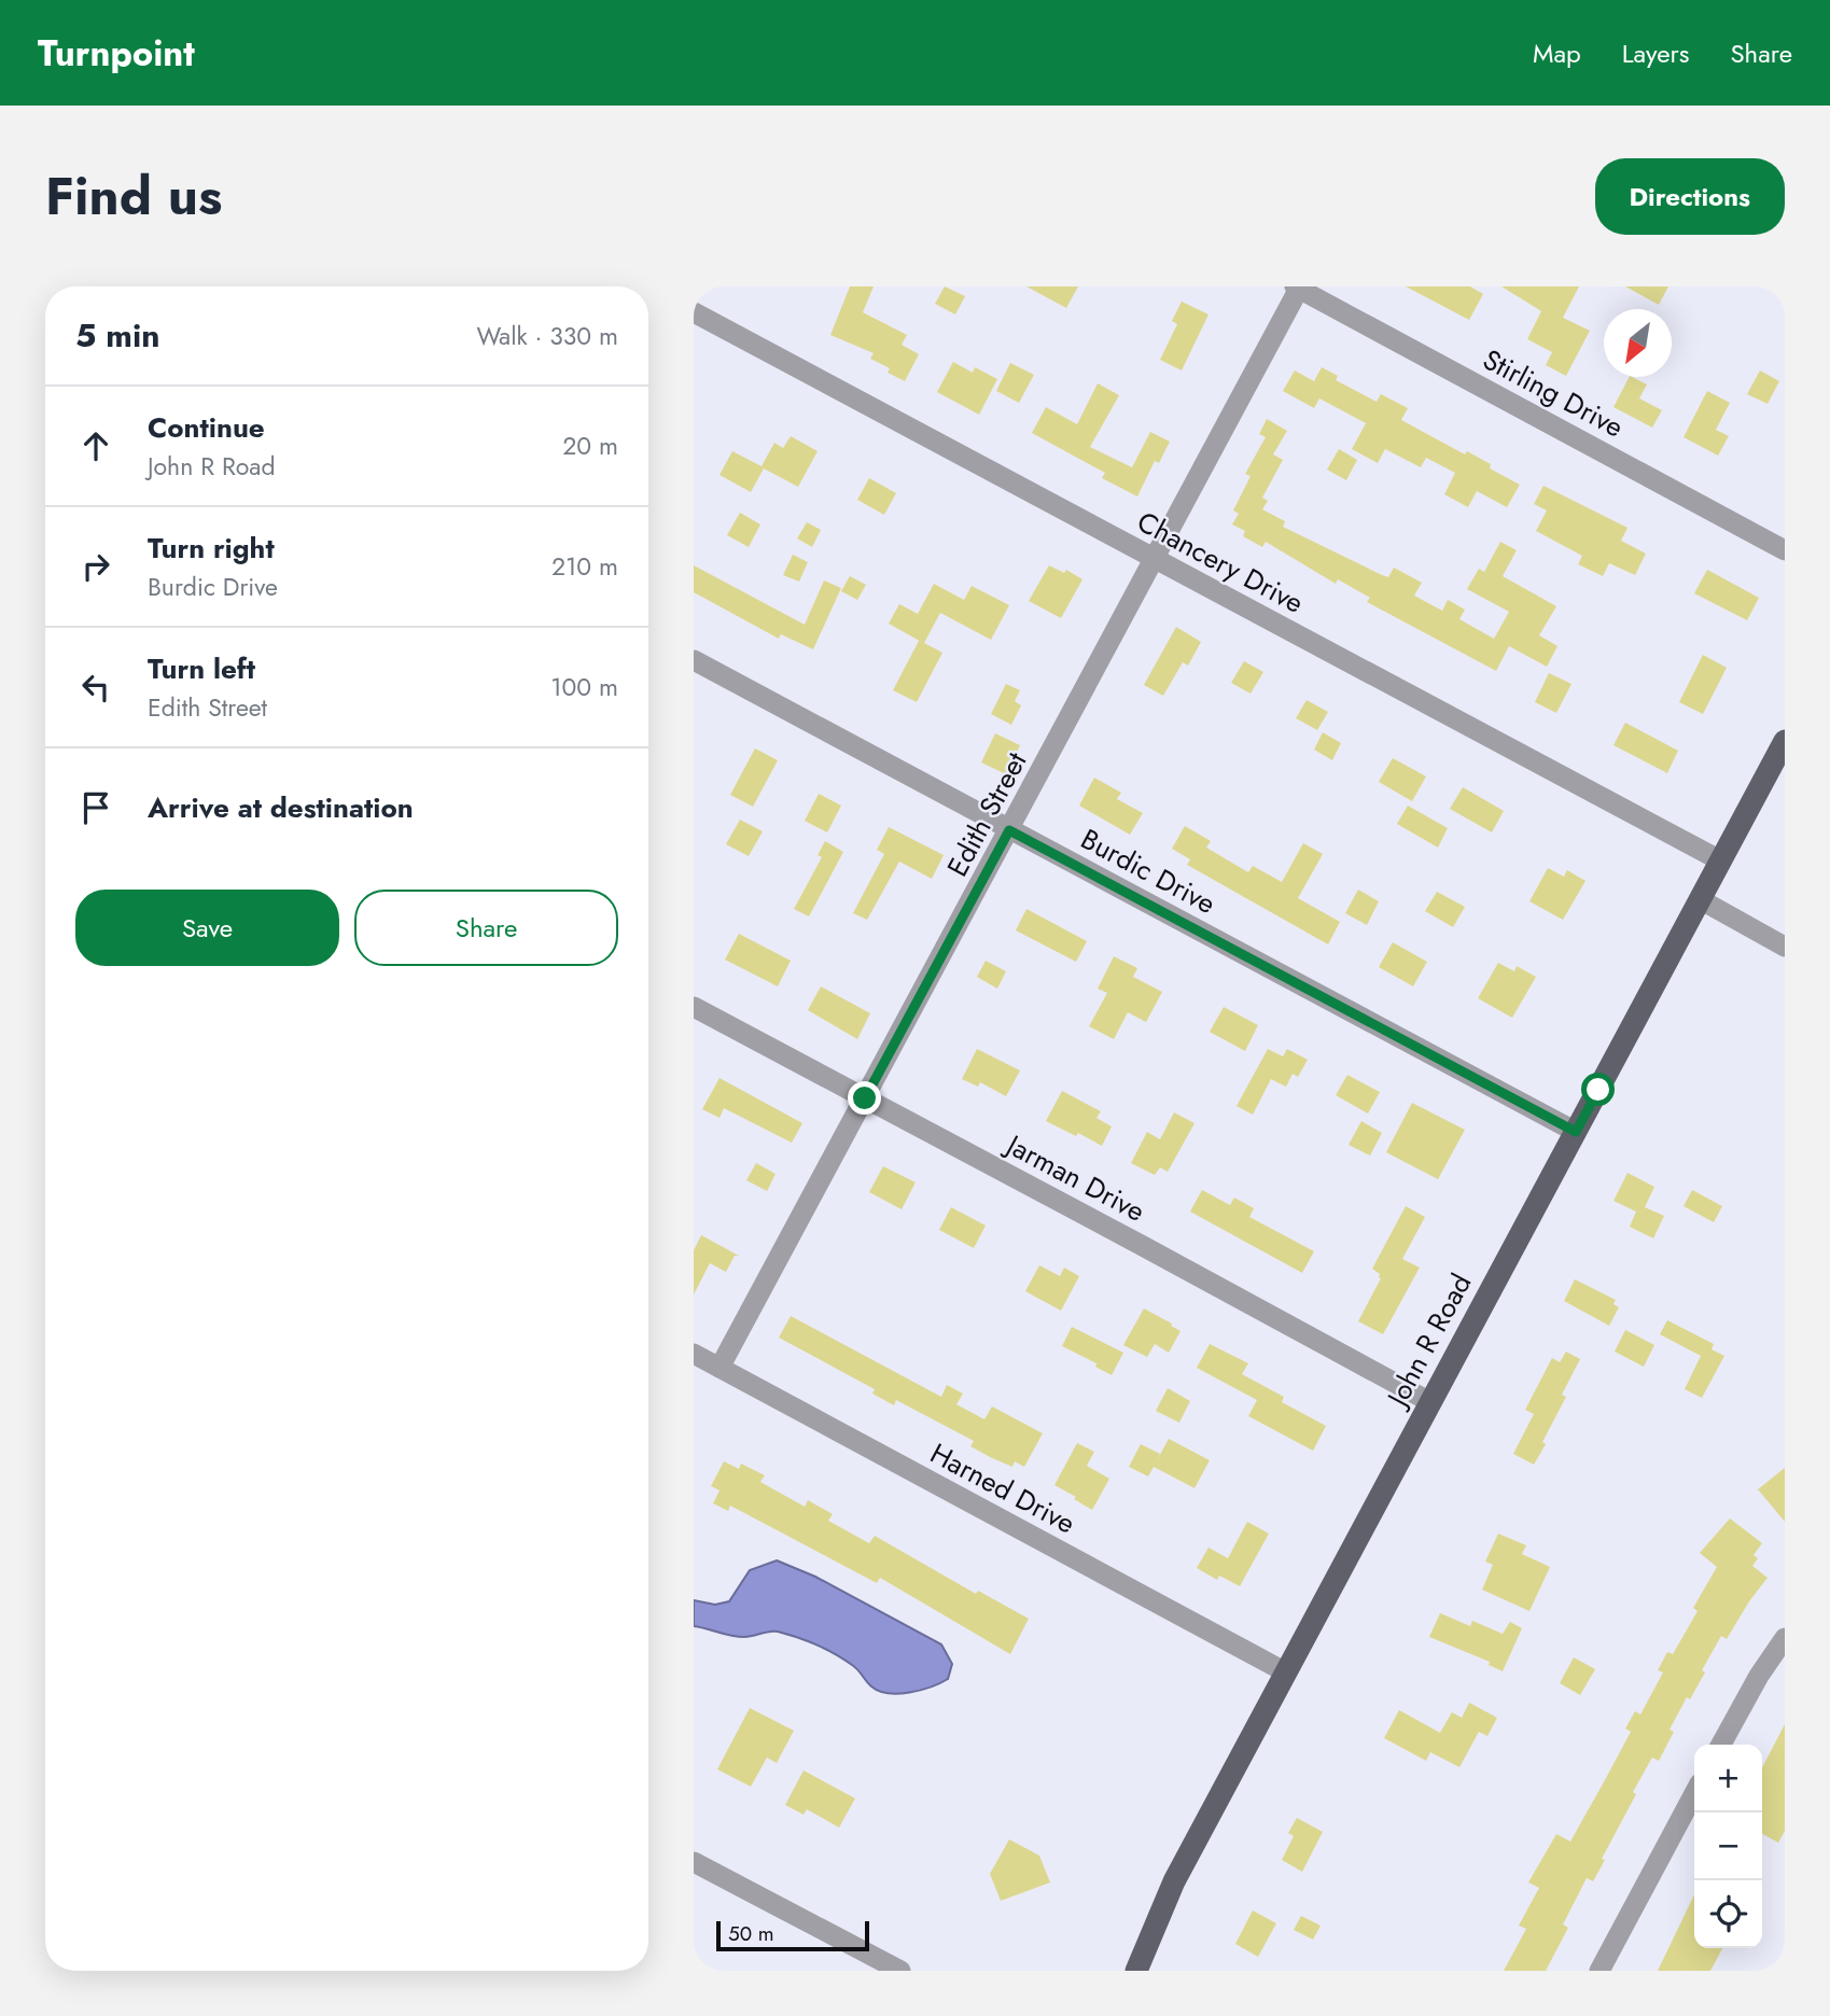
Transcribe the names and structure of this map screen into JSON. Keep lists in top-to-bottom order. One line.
{"streets":{"main road":["John R Road"],"street":["Stirling Drive","Chancery Drive","Edith Street","Burdic Drive","Jarman Drive","Harned Drive"]},"crossings":[["Stirling Drive","Edith Street"],["Chancery Drive","Edith Street"],["Chancery Drive","John R Road"],["Edith Street","Burdic Drive"],["Edith Street","Jarman Drive"],["Edith Street","Harned Drive"],["Burdic Drive","John R Road"],["Jarman Drive","John R Road"],["John R Road","Harned Drive"]],"scale_bar":"50 m","north":"bottom left","page":{"header":"Turnpoint","nav":["Map","Layers","Share"],"title":"Find us","buttons":["Directions",["Save","Share"]],"heading":["5 min","Walk · 330 m"],"list":[["Continue","John R Road","20 m"],["Turn right","Burdic Drive","210 m"],["Turn left","Edith Street","100 m"],"Arrive at destination"],"map_buttons":["+","−"],"scale":"50 m"}}
